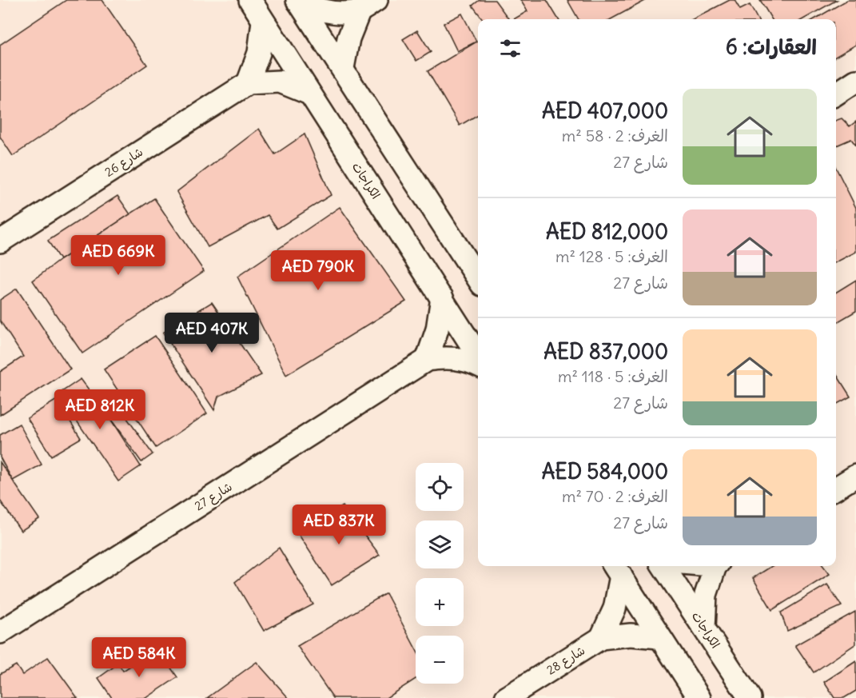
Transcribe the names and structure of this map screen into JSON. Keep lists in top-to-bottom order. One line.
{"streets":{"street":["شارع 26","الكراجات","شارع 27","شارع 28"]},"crossings":[["شارع 26","الكراجات"]],"page":{"heading":"العقارات: 6","list":[{"name":"AED 407,000","note":"الغرف: 2 · 58 m² · شارع 27"},{"name":"AED 812,000","note":"الغرف: 5 · 128 m² · شارع 27"},{"name":"AED 837,000","note":"الغرف: 5 · 118 m² · شارع 27"},{"name":"AED 584,000","note":"الغرف: 2 · 70 m² · شارع 27"}],"price":["AED 669K","AED 790K","AED 407K","AED 812K","AED 837K","AED 584K"],"map_buttons":["+","−"]}}
